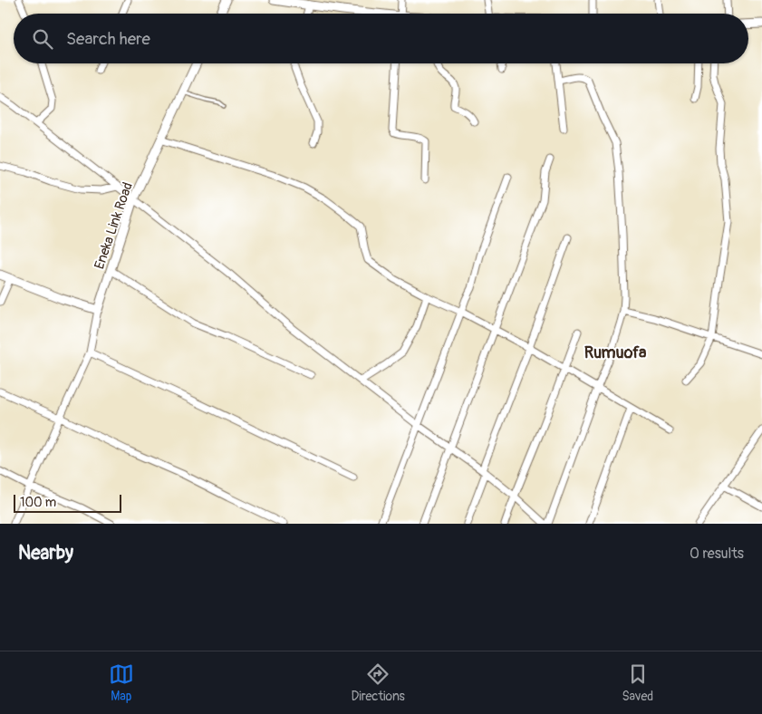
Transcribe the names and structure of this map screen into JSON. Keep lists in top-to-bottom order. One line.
{"streets":{"street":["Eneka Link Road"]},"districts":["Rumuofa"],"scale_bar":"100 m","page":{"search":"Search here","scale":"100 m","heading":["Nearby","0 results"],"nav":["Map","Directions","Saved"]}}
